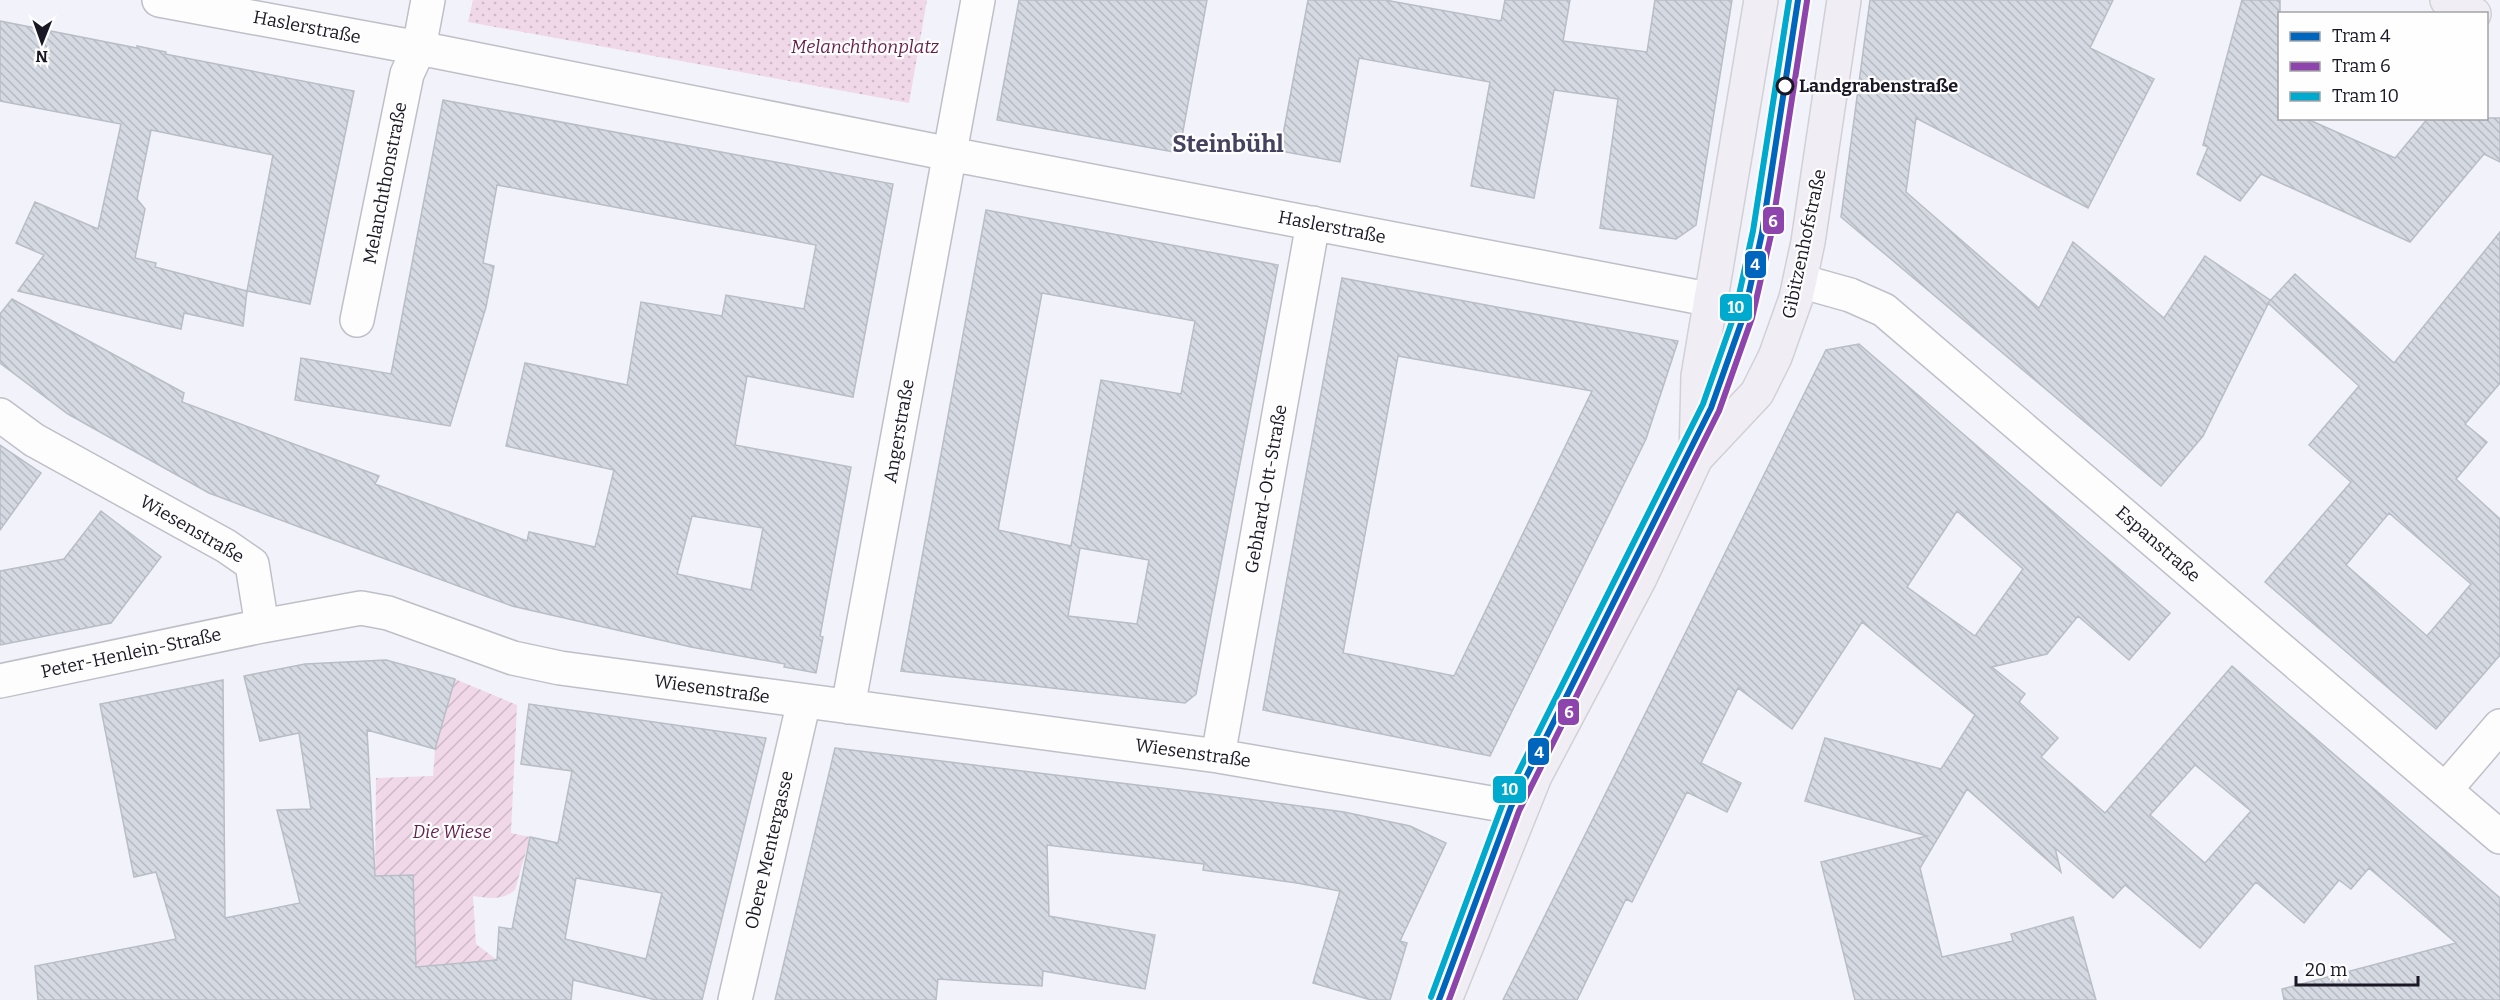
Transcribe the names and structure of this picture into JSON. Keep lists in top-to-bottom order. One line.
{"streets":{"main road":["Gibitzenhofstraße"],"street":["Haslerstraße","Melanchthonstraße","Angerstraße","Gebhard-Ott-Straße","Wiesenstraße","Espanstraße","Peter-Henlein-Straße","Obere Mentergasse"]},"crossings":[["Haslerstraße","Melanchthonstraße"],["Haslerstraße","Gibitzenhofstraße"],["Haslerstraße","Angerstraße"],["Haslerstraße","Gebhard-Ott-Straße"],["Gibitzenhofstraße","Wiesenstraße"],["Gibitzenhofstraße","Espanstraße"],["Angerstraße","Wiesenstraße"],["Gebhard-Ott-Straße","Wiesenstraße"],["Wiesenstraße","Peter-Henlein-Straße"],["Wiesenstraße","Obere Mentergasse"]],"districts":["Steinbühl"],"parks":["Melanchthonplatz","Die Wiese"],"places":["Landgrabenstraße"],"lines":["tram line 4","tram line 10","tram line 6"],"legend":["Tram 4","Tram 6","Tram 10"],"scale_bar":"20 m","north":"bottom"}
